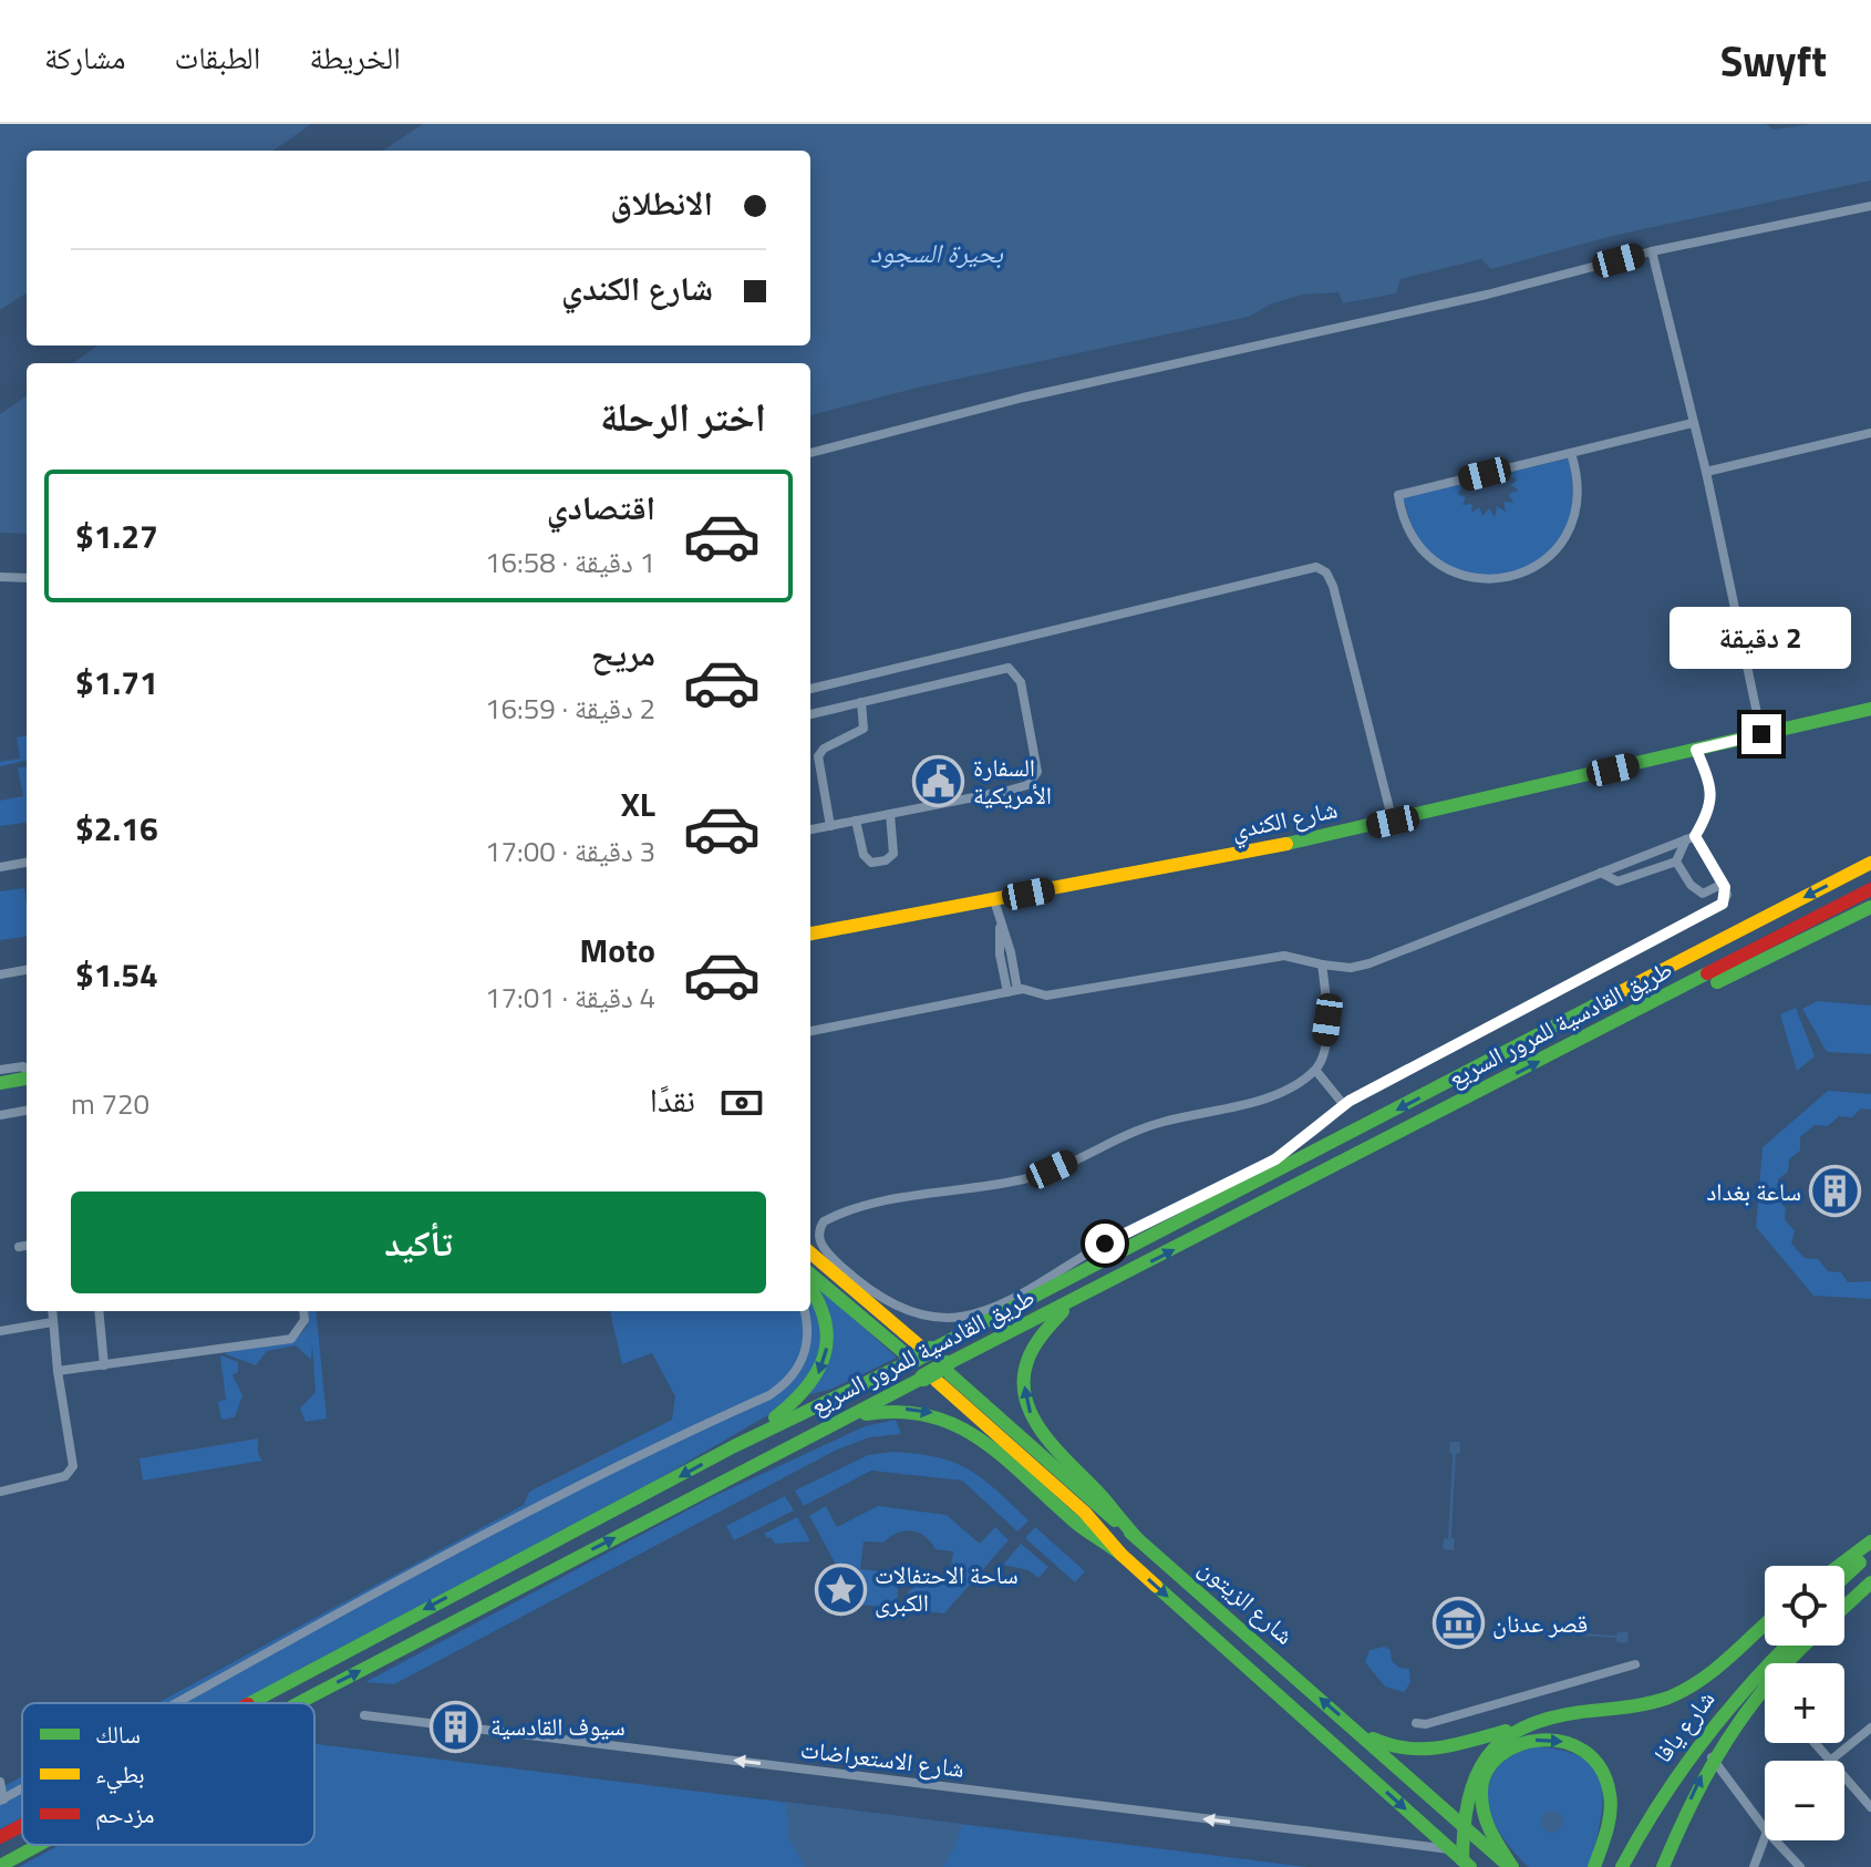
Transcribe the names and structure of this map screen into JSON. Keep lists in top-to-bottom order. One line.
{"streets":{"main road":["شارع الكندي","طريق القادسية للمرور السريع","شارع الزيتون","شارع يافا"],"street":["شارع الاستعراضات"]},"crossings":[["طريق القادسية للمرور السريع","شارع الزيتون"],["شارع الزيتون","شارع الاستعراضات"]],"one_way":["شارع الاستعراضات"],"water":["بحيرة السجود"],"places":{"public building":["السفارة الأمريكية"],"building":["ساعة بغداد","سيوف القادسية"],"place":["ساحة الاحتفالات الكبرى"],"museum":["قصر عدنان"]},"legend":["سالك","بطيء","مزدحم"],"page":{"header":"Swyft","nav":["الخريطة","الطبقات","مشاركة"],"banner":["الانطلاق","شارع الكندي"],"heading":"اختر الرحلة","list":[{"name":"اقتصادي","note":"1 دقيقة · 16:58","value":"$1.27"},{"name":"مريح","note":"2 دقيقة · 16:59","value":"$1.71"},{"name":"XL","note":"3 دقيقة · 17:00","value":"$2.16"},{"name":"Moto","note":"4 دقيقة · 17:01","value":"$1.54"}],"bubble":"2 دقيقة","pay":["نقدًا","720 m"],"buttons":"تأكيد","map_buttons":["+","−"]}}
